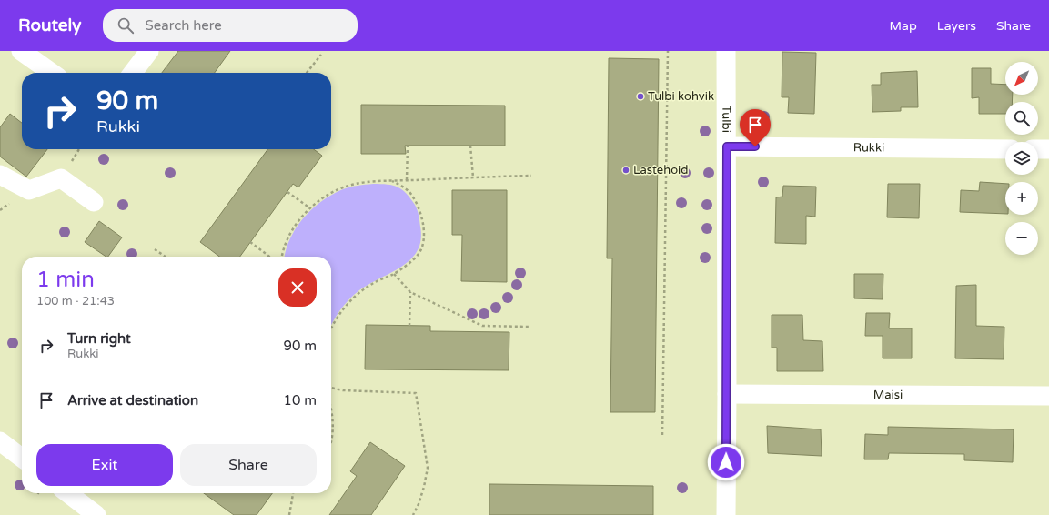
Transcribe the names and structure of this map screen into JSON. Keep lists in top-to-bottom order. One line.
{"streets":{"street":["Tulbi","Rukki","Maisi"]},"crossings":[["Tulbi","Rukki"],["Tulbi","Maisi"]],"places":["Tulbi kohvik","Lastehoid"],"north":"bottom left","page":{"header":"Routely","search":"Search here","nav":["Map","Layers","Share"],"map_buttons":["+","−"],"turn":["90 m","Rukki"],"heading":["1 min","100 m · 21:43"],"list":[{"name":"Turn right","note":"Rukki","value":"90 m"},{"name":"Arrive at destination","value":"10 m"}],"buttons":["Exit","Share"]}}
